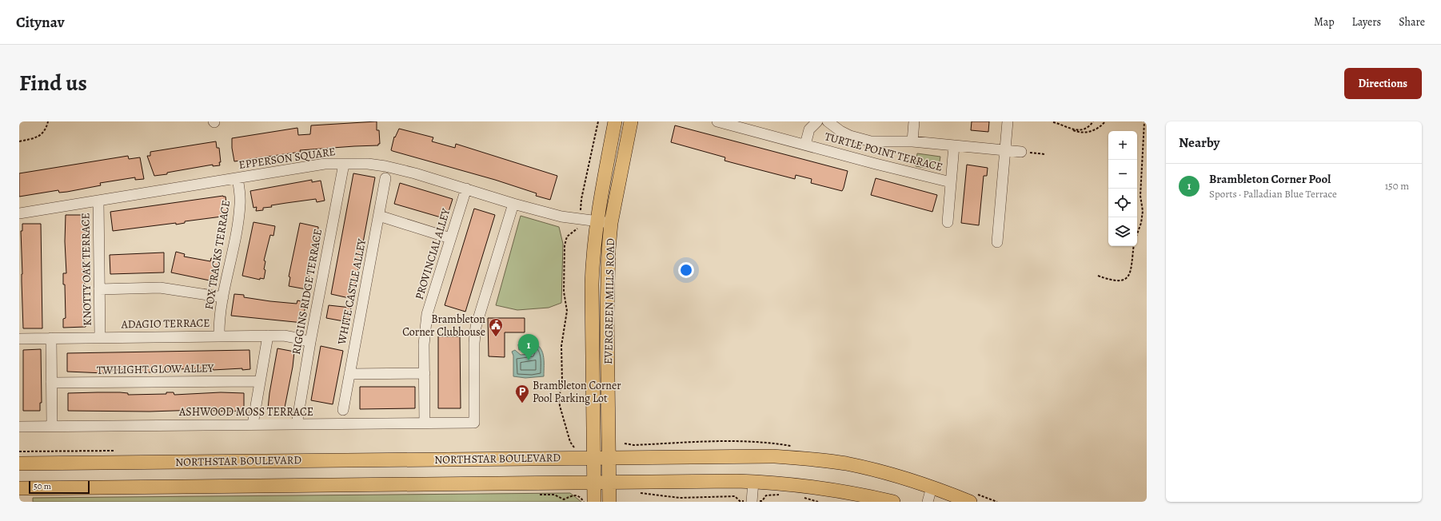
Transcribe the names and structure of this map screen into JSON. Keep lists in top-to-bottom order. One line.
{"streets":{"main road":["EVERGREEN MILLS ROAD","NORTHSTAR BOULEVARD"],"street":["TURTLE POINT TERRACE","EPPERSON SQUARE","PROVINCIAL ALLEY","FOX TRACKS TERRACE","KNOTTY OAK TERRACE","RIGGINS RIDGE TERRACE","WHITE CASTLE ALLEY","ADAGIO TERRACE","TWILIGHT GLOW ALLEY","ASHWOOD MOSS TERRACE"]},"crossings":[["EPPERSON SQUARE","PROVINCIAL ALLEY"],["EPPERSON SQUARE","FOX TRACKS TERRACE"],["EPPERSON SQUARE","KNOTTY OAK TERRACE"],["EPPERSON SQUARE","RIGGINS RIDGE TERRACE"],["EPPERSON SQUARE","EVERGREEN MILLS ROAD"],["EPPERSON SQUARE","ASHWOOD MOSS TERRACE"],["PROVINCIAL ALLEY","ASHWOOD MOSS TERRACE"],["FOX TRACKS TERRACE","ADAGIO TERRACE"],["KNOTTY OAK TERRACE","ADAGIO TERRACE"],["RIGGINS RIDGE TERRACE","ADAGIO TERRACE"],["RIGGINS RIDGE TERRACE","ASHWOOD MOSS TERRACE"],["EVERGREEN MILLS ROAD","NORTHSTAR BOULEVARD"]],"places":{"public building":["Brambleton Corner Clubhouse"],"parking":["Brambleton Corner Pool Parking Lot"]},"scale_bar":"50 m","page":{"header":"Citynav","nav":["Map","Layers","Share"],"title":"Find us","buttons":"Directions","heading":"Nearby","map_buttons":["+","−"],"list":[{"mark":"1","name":"Brambleton Corner Pool","note":"Sports · Palladian Blue Terrace","value":"150 m"}],"pins":"1","scale":"50 m"}}
